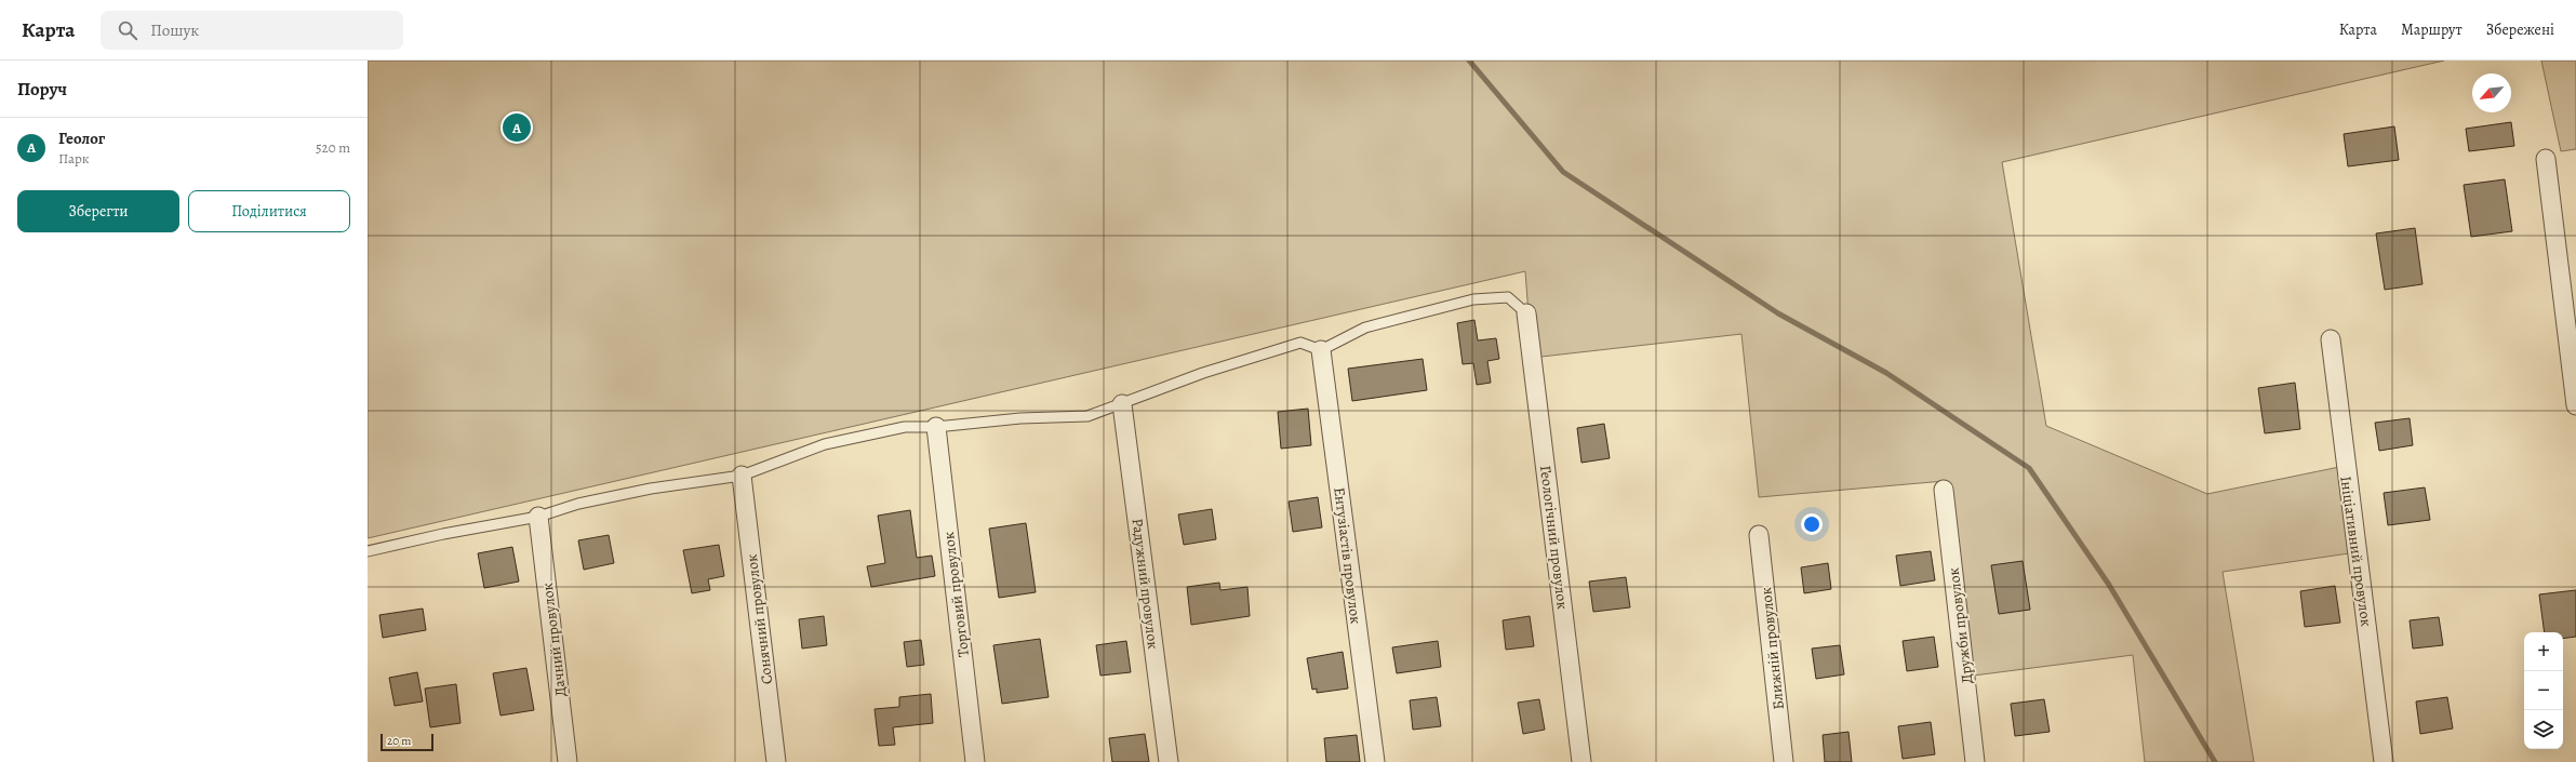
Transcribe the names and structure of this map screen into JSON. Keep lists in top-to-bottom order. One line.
{"streets":{"street":["Геологічний провулок","Ініціативний провулок","Ентузіастів провулок","Радужний провулок","Торговий провулок","Сонячний провулок","Дружби провулок","Дачний провулок","Ближній провулок"]},"scale_bar":"20 m","north":"bottom left","page":{"header":"Карта","search":"Пошук","nav":["Карта","Маршрут","Збережені"],"heading":"Поруч","pins":"A","list":[{"mark":"A","name":"Геолог","note":"Парк","value":"520 m"}],"buttons":["Зберегти","Поділитися"],"map_buttons":["+","−"],"scale":"20 m"}}
